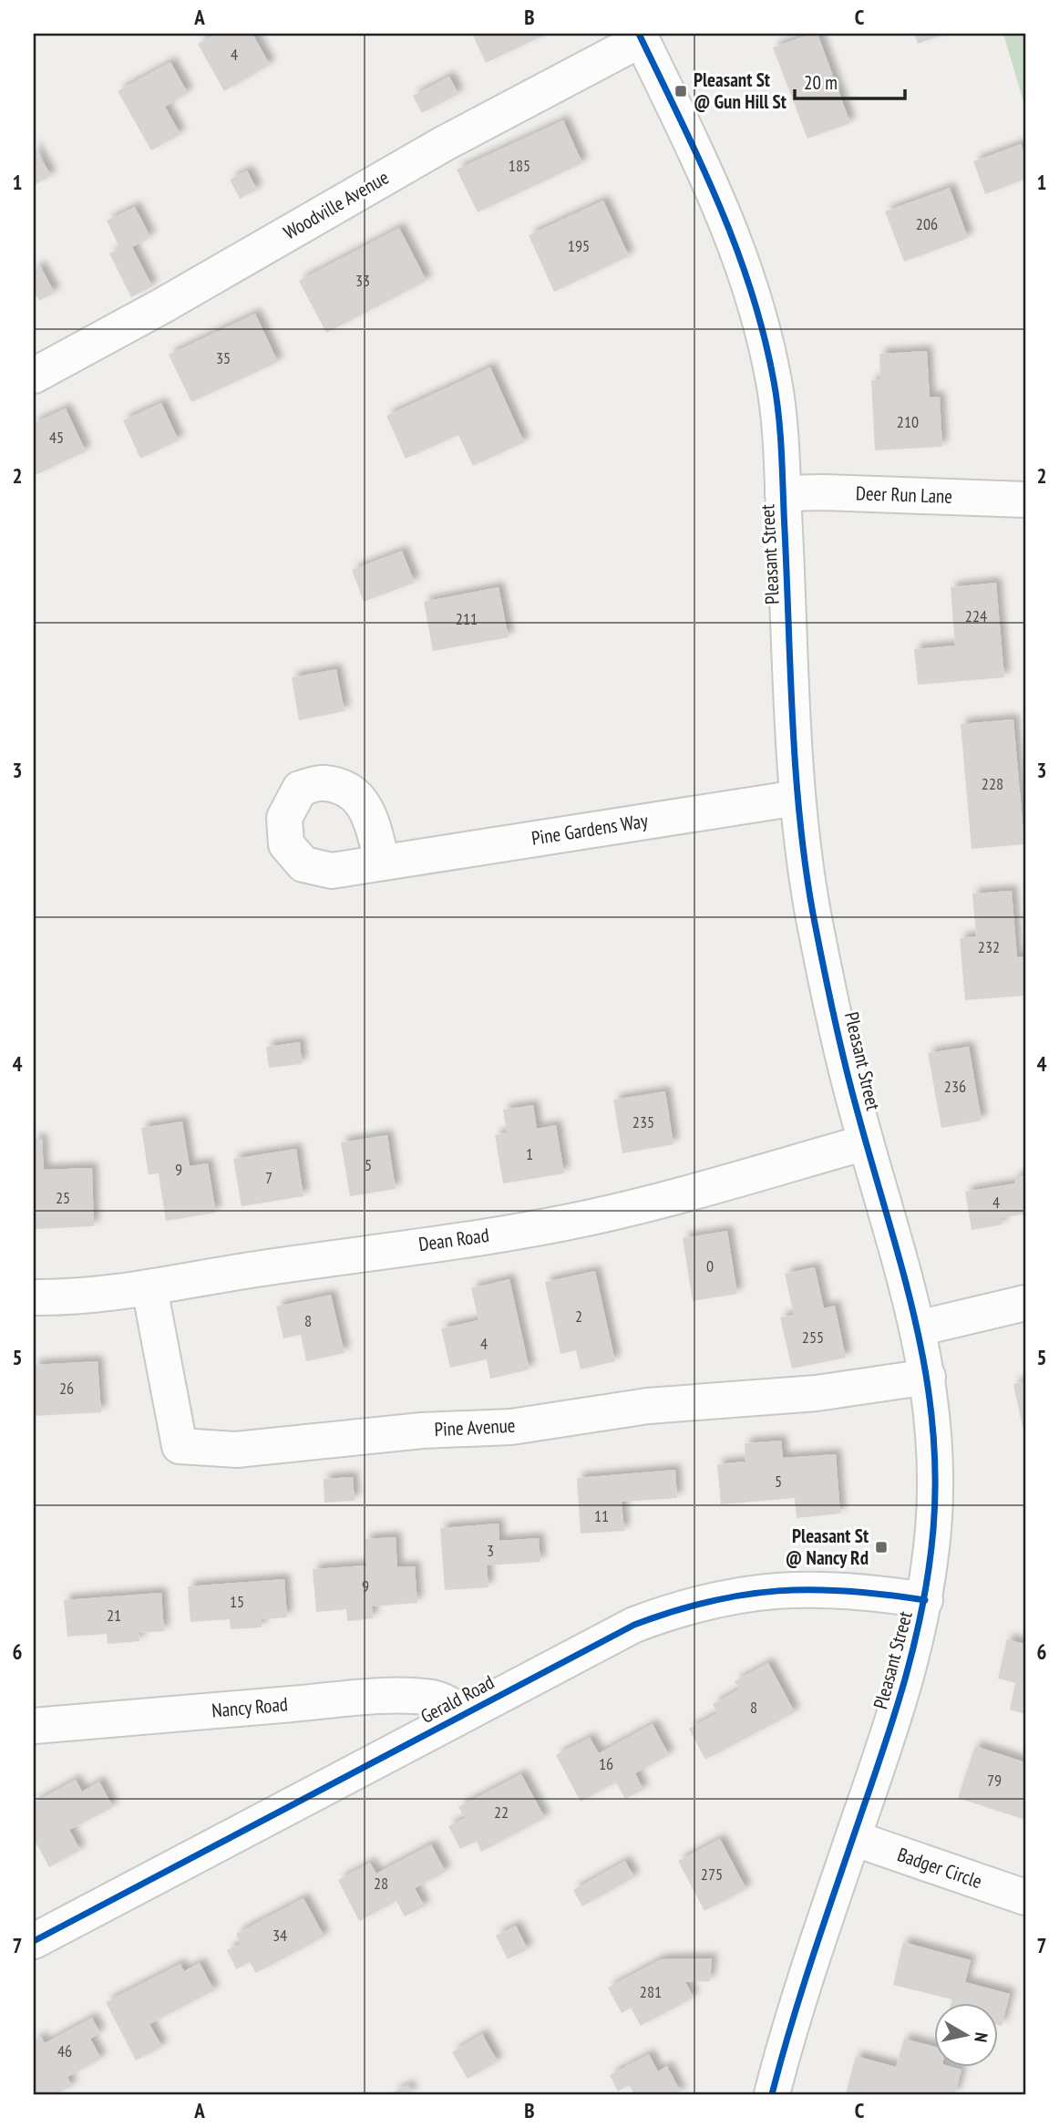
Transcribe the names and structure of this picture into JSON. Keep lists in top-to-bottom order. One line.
{"streets":{"street":["Woodville Avenue","Deer Run Lane","Pleasant Street","Pine Gardens Way","Dean Road","Pine Avenue","Gerald Road","Nancy Road","Badger Circle"]},"crossings":[["Woodville Avenue","Pleasant Street"],["Deer Run Lane","Pleasant Street"],["Pleasant Street","Pine Gardens Way"],["Pleasant Street","Dean Road"],["Pleasant Street","Pine Avenue"],["Pleasant Street","Gerald Road"],["Pleasant Street","Badger Circle"],["Dean Road","Pine Avenue"],["Gerald Road","Nancy Road"]],"places":{"transit":["Pleasant St @ Gun Hill St","Pleasant St @ Nancy Rd"]},"house_numbers":["4","185","206","195","33","35","210","45","224","211","228","232","236","235","1","5","9","7","25","4","0","2","8","255","4","26","5","11","3","9","15","21","8","16","79","22","275","28","34","281","46"],"scale_bar":"20 m","north":"right","grid":{"columns":["A","B","C"],"rows":["1","2","3","4","5","6","7"]}}
